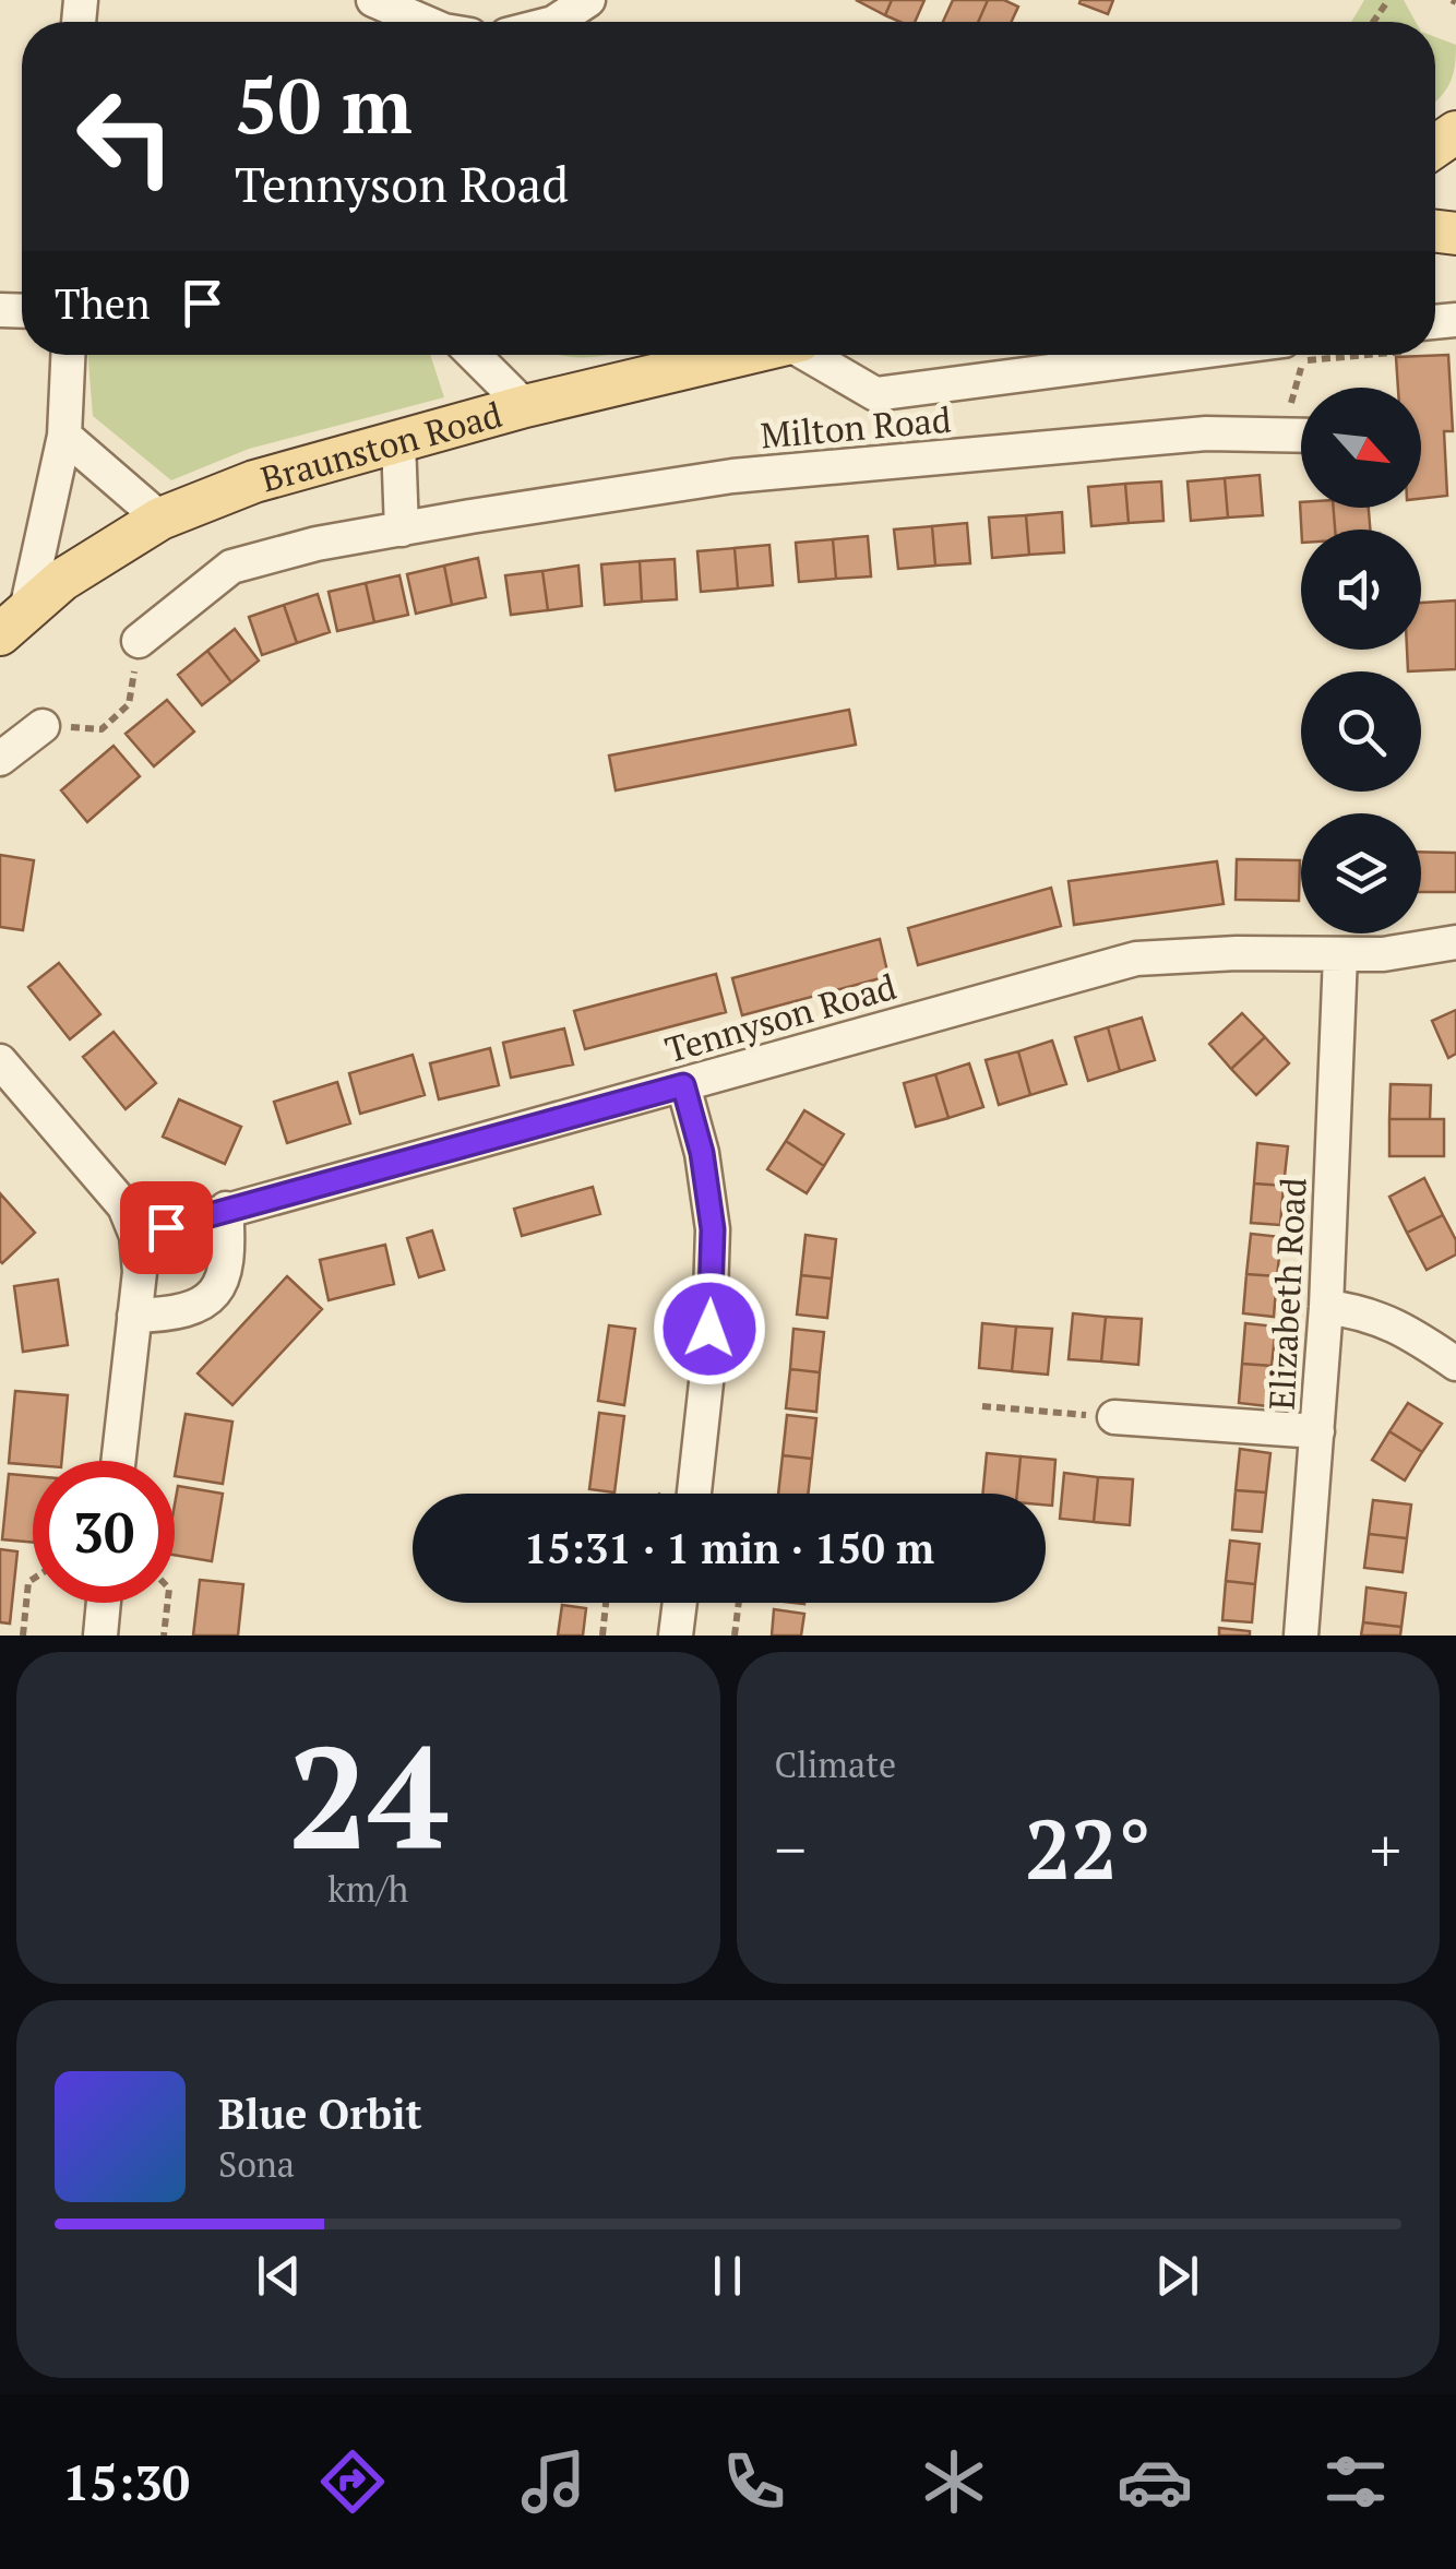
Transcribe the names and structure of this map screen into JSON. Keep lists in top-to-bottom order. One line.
{"streets":{"main road":["Braunston Road"],"street":["Milton Road","Tennyson Road","Elizabeth Road"]},"crossings":[["Tennyson Road","Elizabeth Road"]],"north":"bottom right","page":{"turn":["50 m","Tennyson Road"],"then":"Then","limit":"30","trip":"15:31 · 1 min · 150 m","tile":[["24","km/h"],"Climate"],"heat":["−","22°","+"],"song":["Blue Orbit","Sona"],"tabs":"15:30"}}
